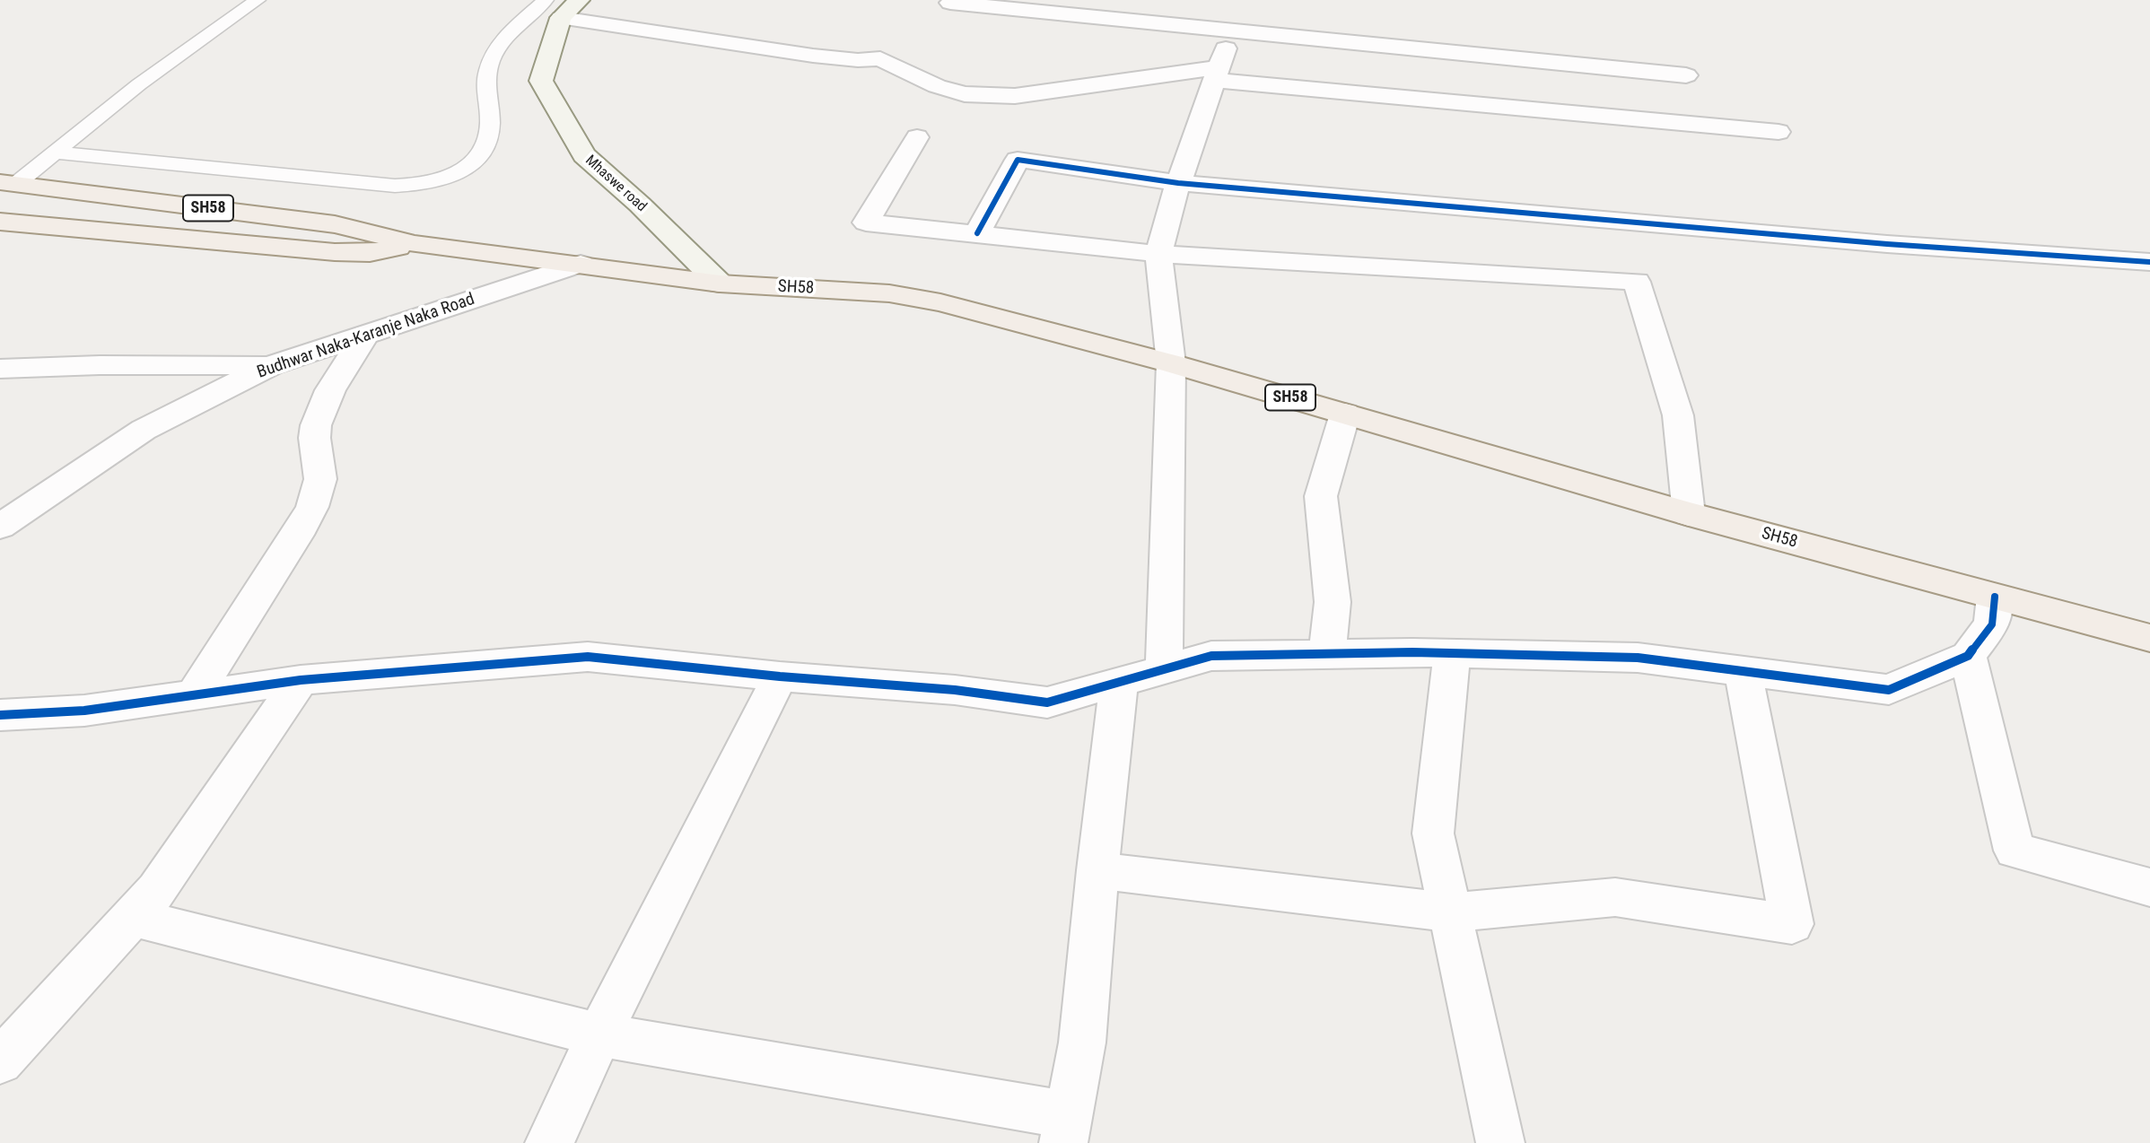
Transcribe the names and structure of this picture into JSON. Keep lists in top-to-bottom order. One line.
{"streets":{"main road":["SH58"],"street":["Mhaswe road","Budhwar Naka-Karanje Naka Road"]},"crossings":[["Mhaswe road","SH58"],["SH58","Budhwar Naka-Karanje Naka Road"]]}
